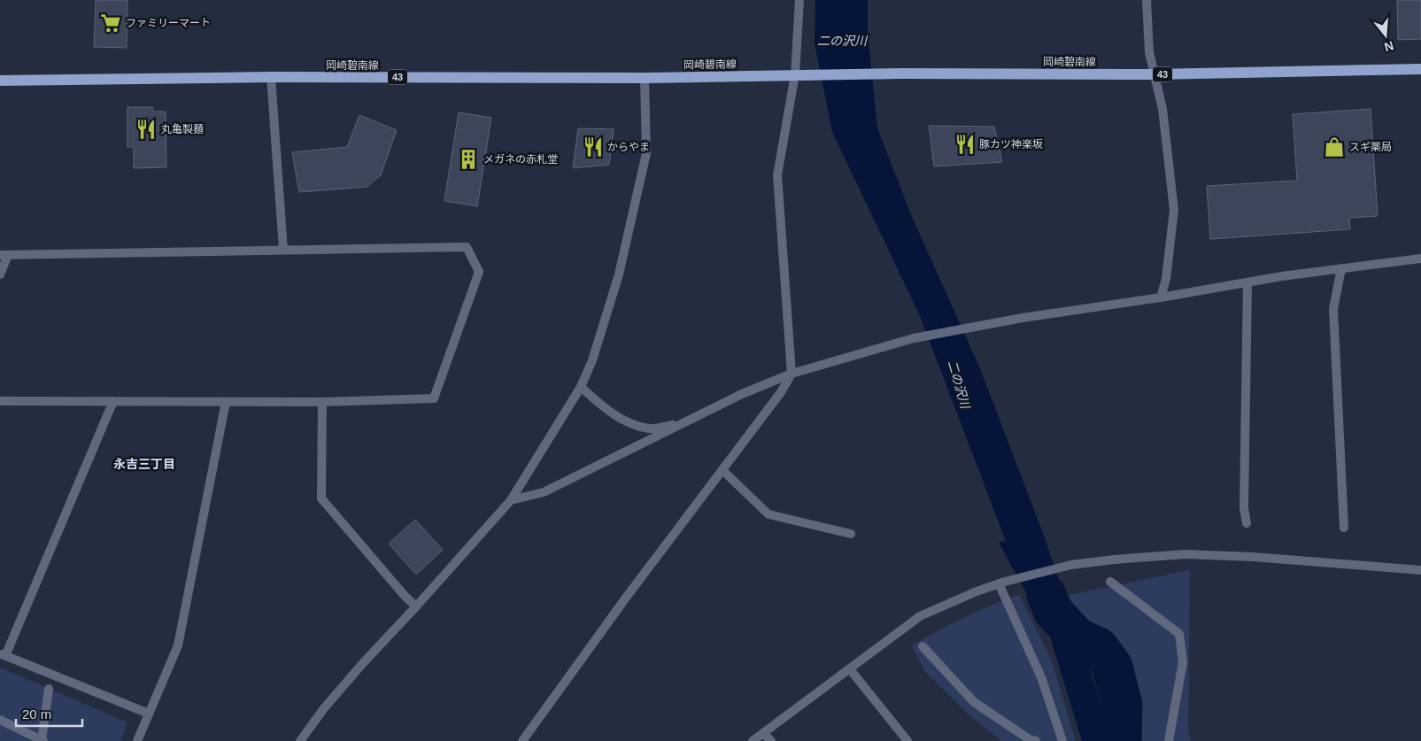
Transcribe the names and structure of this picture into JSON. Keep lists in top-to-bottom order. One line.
{"streets":{"main road":["岡崎碧南線","43"]},"districts":["永吉三丁目"],"water":["二の沢川"],"places":{"supermarket":["ファミリーマート"],"restaurant":["丸亀製麺","豚カツ神楽坂","からやま"],"shop":["スギ薬局"],"building":["メガネの赤札堂"]},"scale_bar":"20 m","north":"bottom"}
